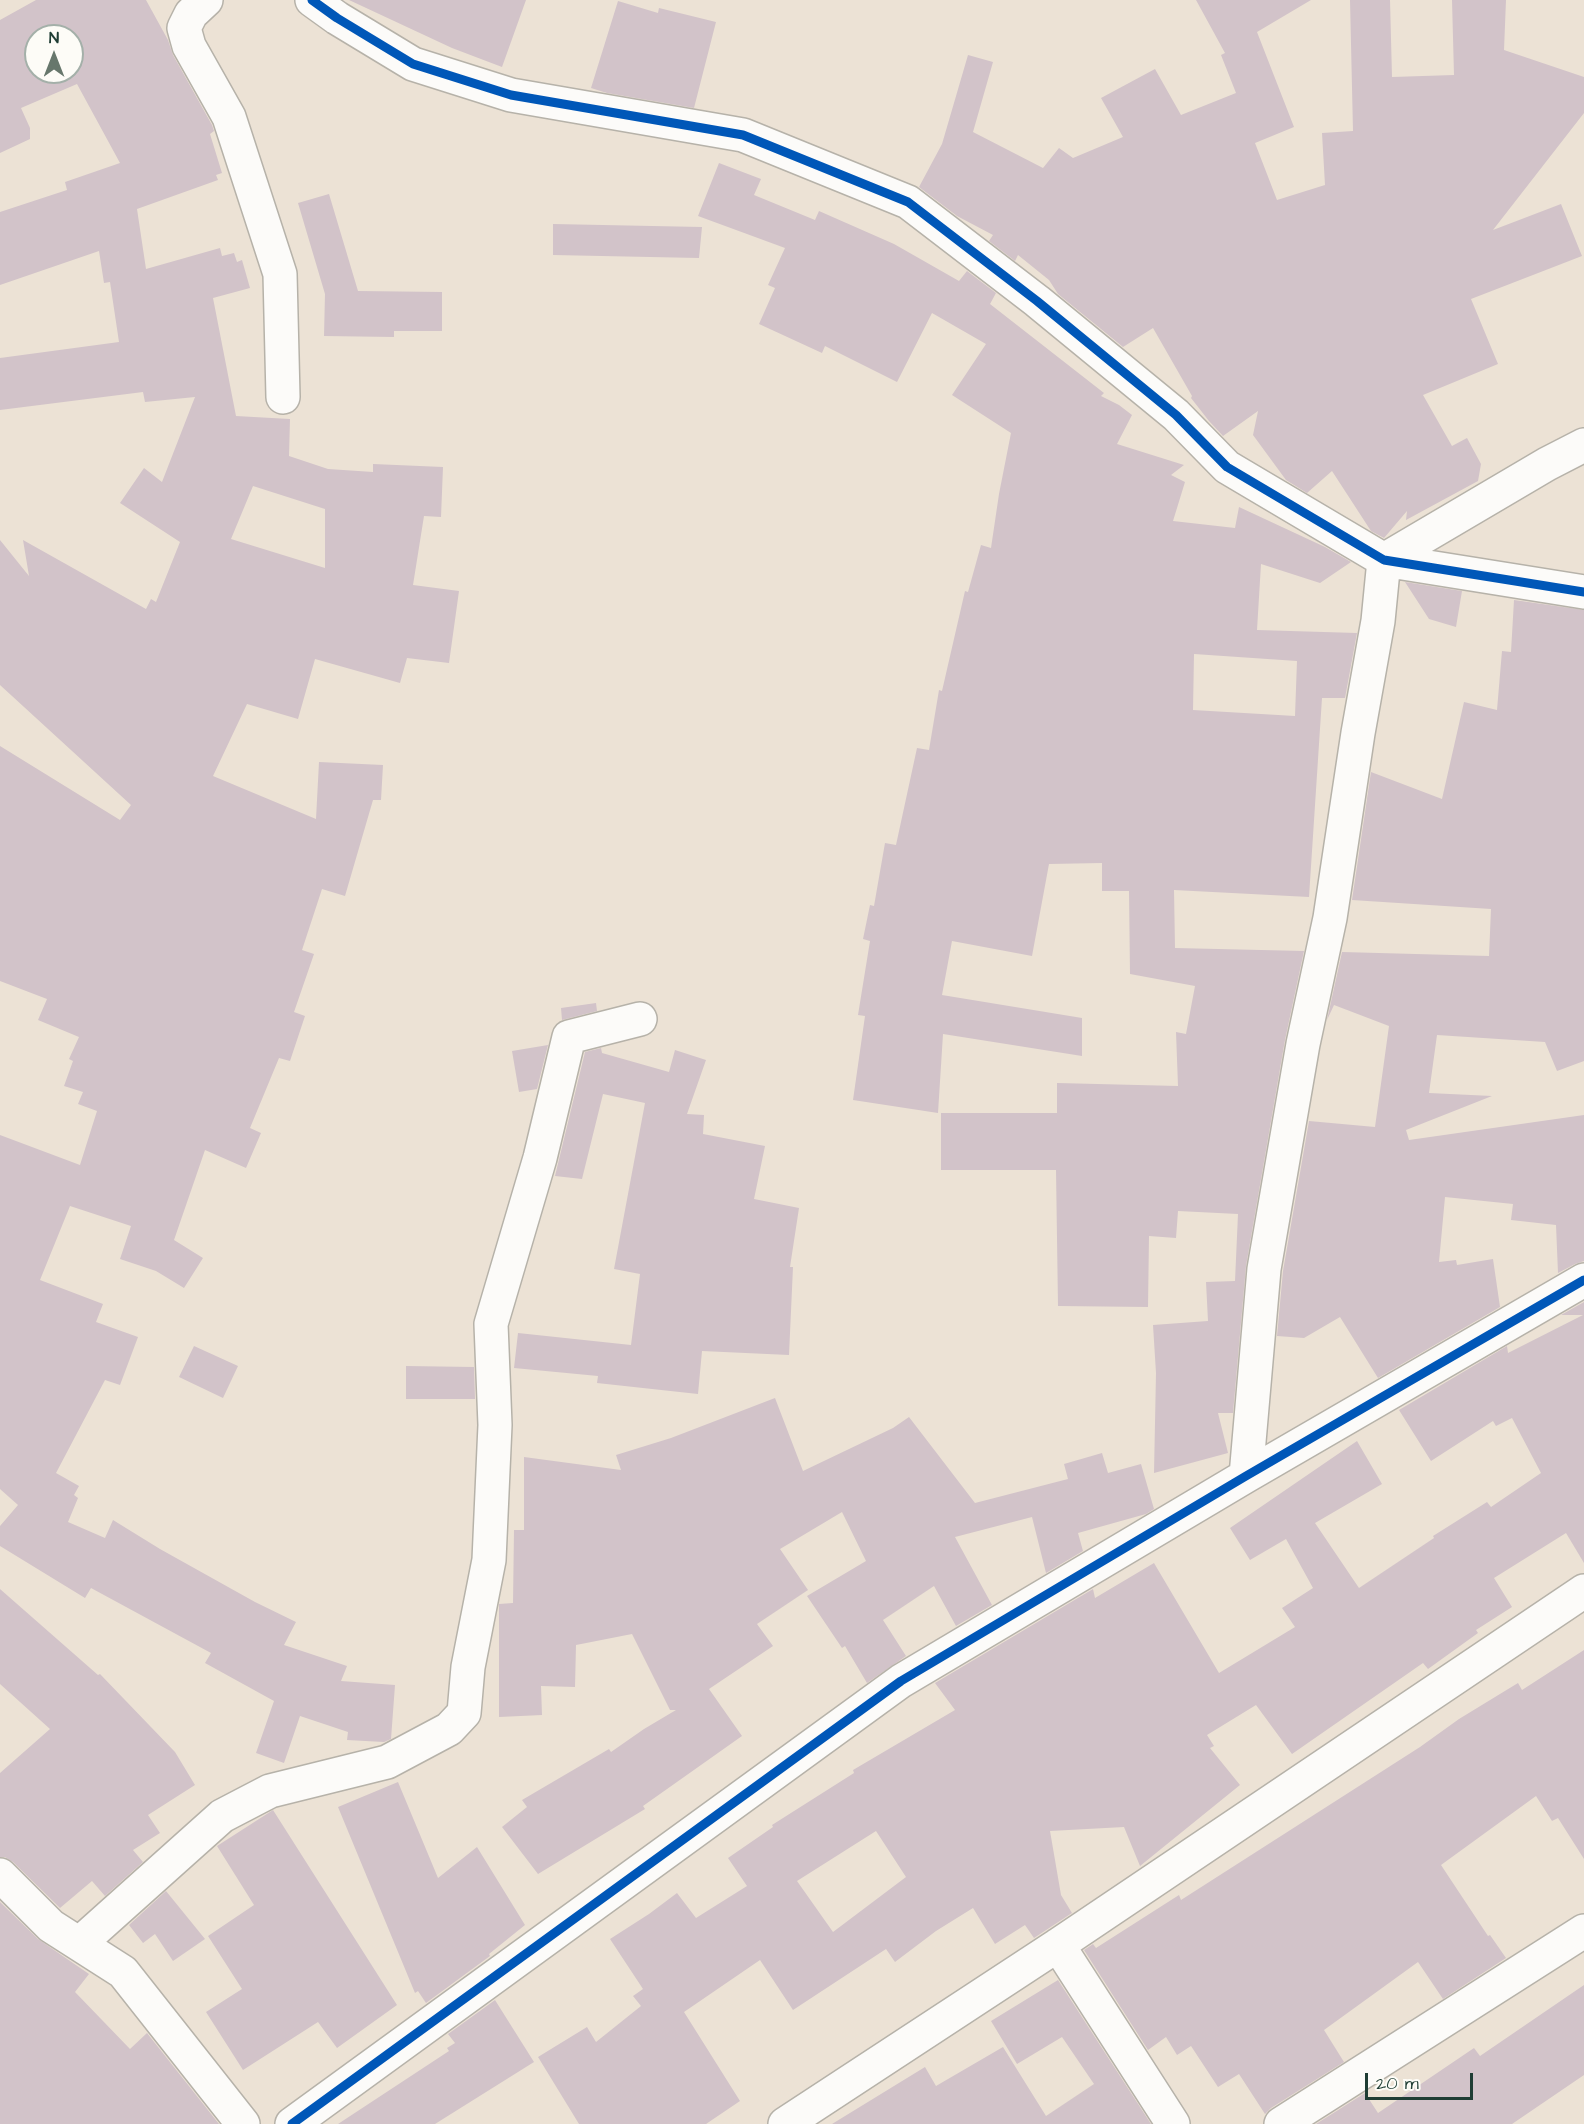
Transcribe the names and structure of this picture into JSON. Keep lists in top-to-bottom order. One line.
{"scale_bar":"20 m","north":"top"}
